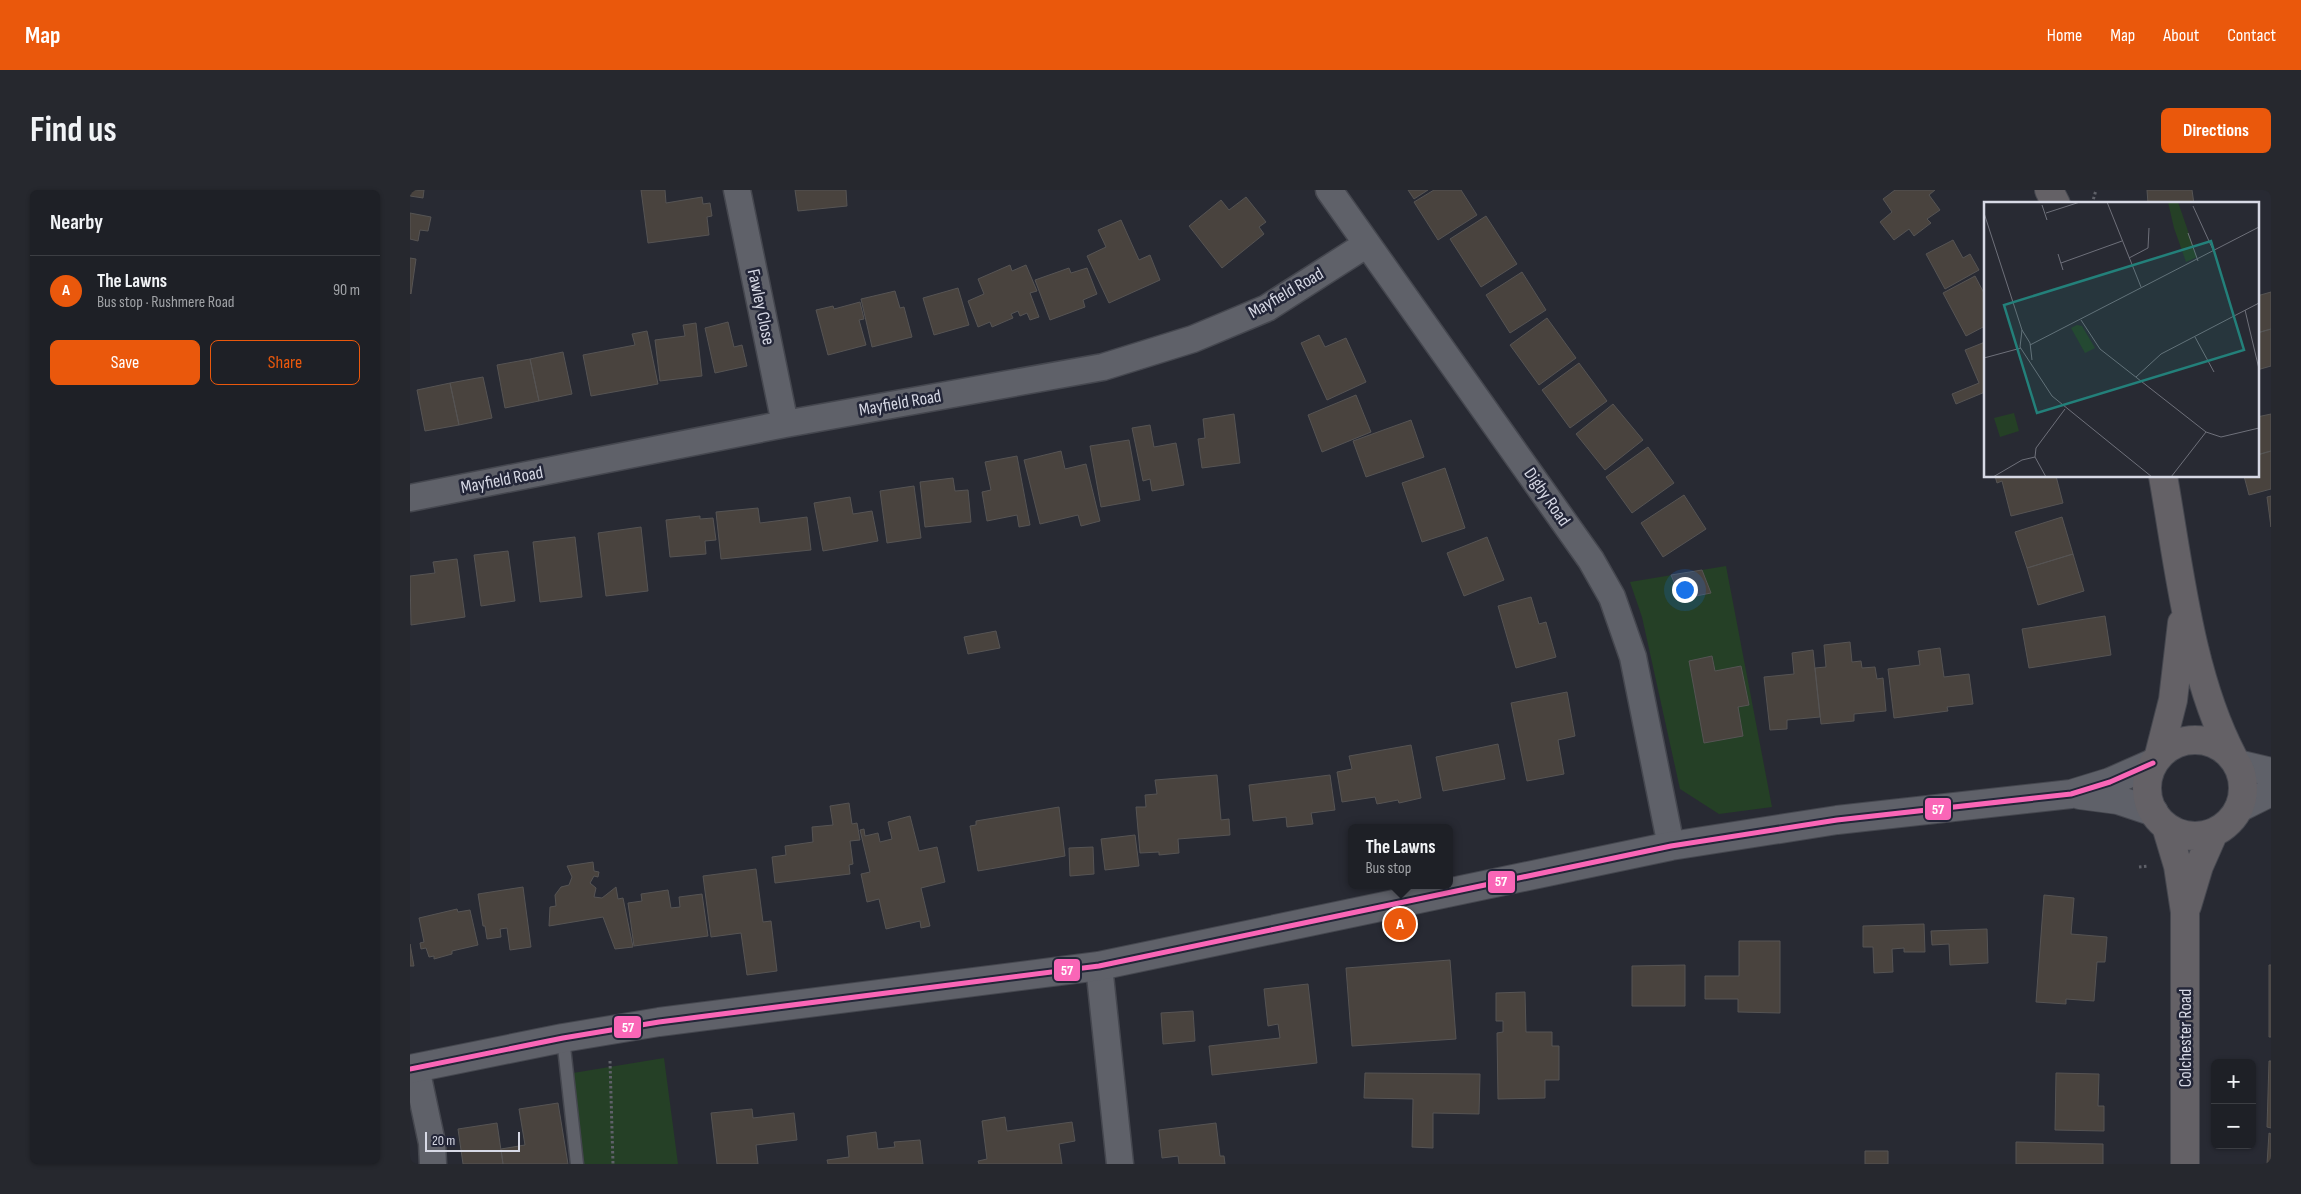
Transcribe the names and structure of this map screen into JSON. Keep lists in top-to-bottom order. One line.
{"streets":{"main road":["Colchester Road"],"street":["Mayfield Road","Fawley Close","Digby Road"]},"crossings":[["Mayfield Road","Fawley Close"],["Mayfield Road","Digby Road"]],"lines":["transit line 57"],"scale_bar":"20 m","page":{"header":"Map","nav":["Home","Map","About","Contact"],"buttons":["Directions",["Save","Share"]],"title":"Find us","heading":"Nearby","list":[{"mark":"A","name":"The Lawns","note":"Bus stop · Rushmere Road","value":"90 m"}],"popup":["The Lawns","Bus stop"],"pins":"A","map_buttons":["+","−"],"scale":"20 m"}}
